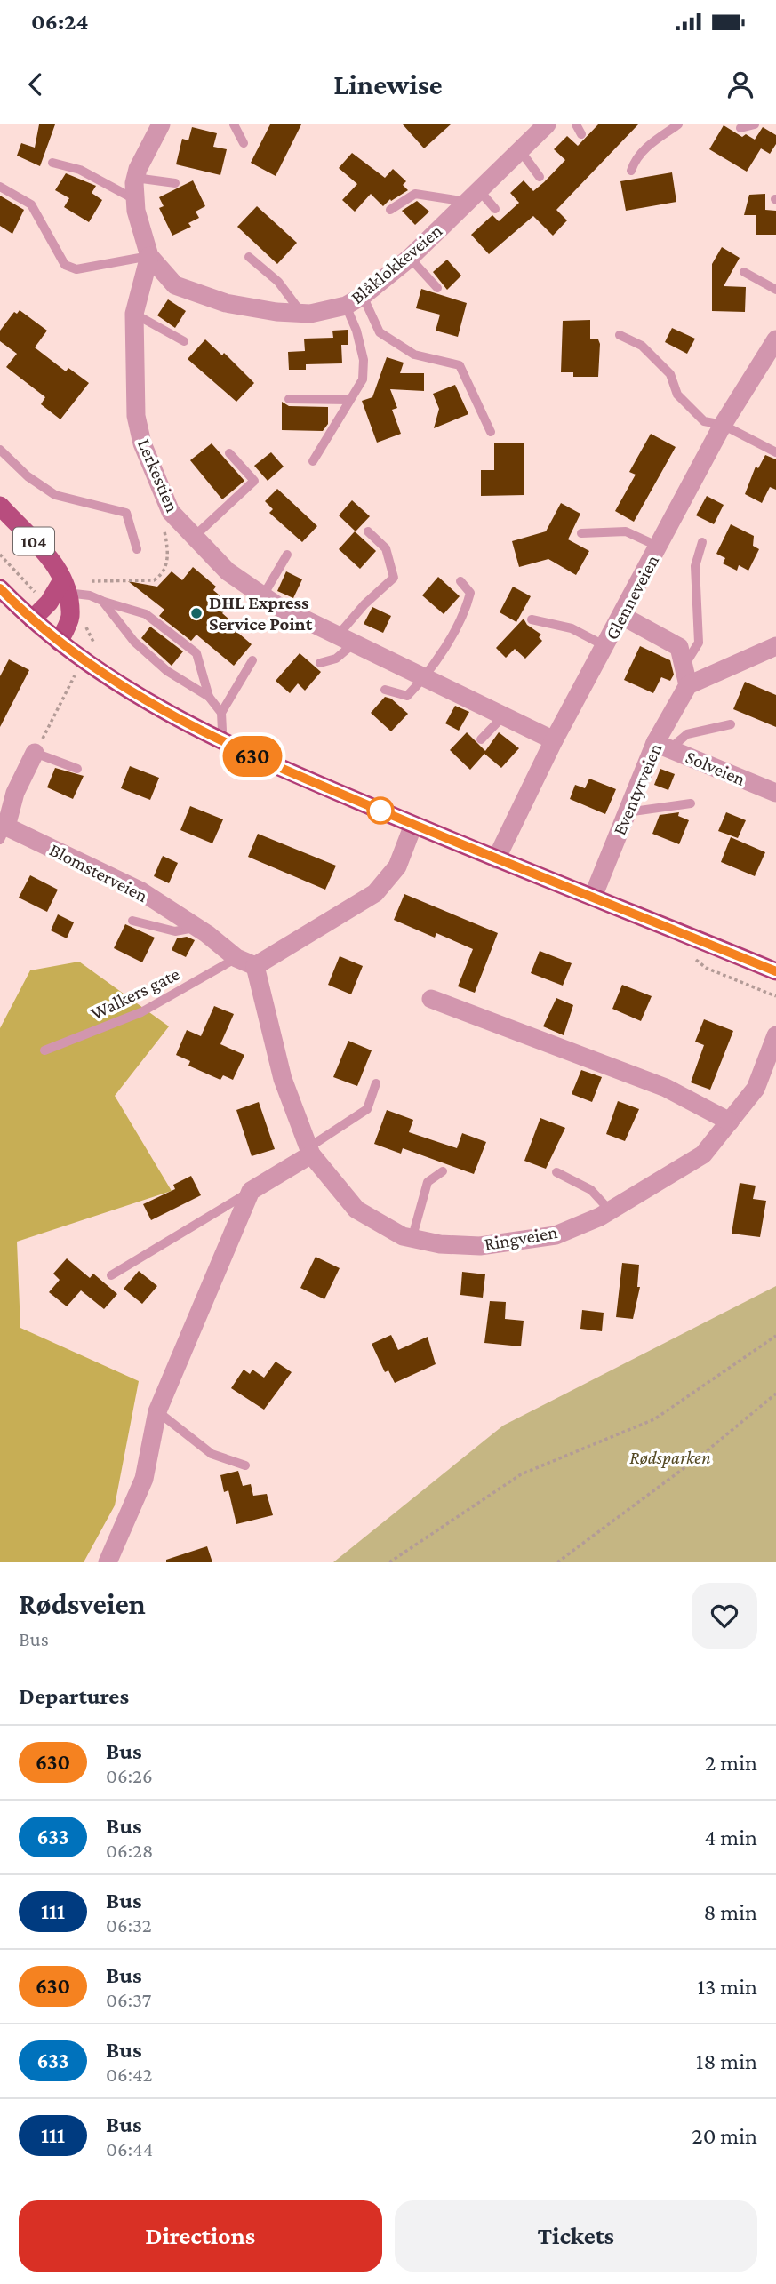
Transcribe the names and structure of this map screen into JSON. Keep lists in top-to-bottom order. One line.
{"streets":{"main road":["104"],"street":["Blåklokkeveien","Lerkestien","Glenneveien","Solveien","Eventyrveien","Blomsterveien","Ringveien"],"lane":["Walkers gate"]},"crossings":[["Blåklokkeveien","Lerkestien"],["Lerkestien","Glenneveien"],["Solveien","Eventyrveien"],["Blomsterveien","Walkers gate"],["Blomsterveien","Ringveien"]],"parks":["Rødsparken"],"places":["DHL Express Service Point"],"lines":["bus line 630"],"page":{"status":"06:24","header":"Linewise","on_map":"630","heading":[["Rødsveien","Bus"],"Departures"],"list":[{"mark":"630","name":"Bus","note":"06:26","value":"2 min"},{"mark":"633","name":"Bus","note":"06:28","value":"4 min"},{"mark":"111","name":"Bus","note":"06:32","value":"8 min"},{"mark":"630","name":"Bus","note":"06:37","value":"13 min"},{"mark":"633","name":"Bus","note":"06:42","value":"18 min"},{"mark":"111","name":"Bus","note":"06:44","value":"20 min"}],"buttons":["Directions","Tickets"]}}
